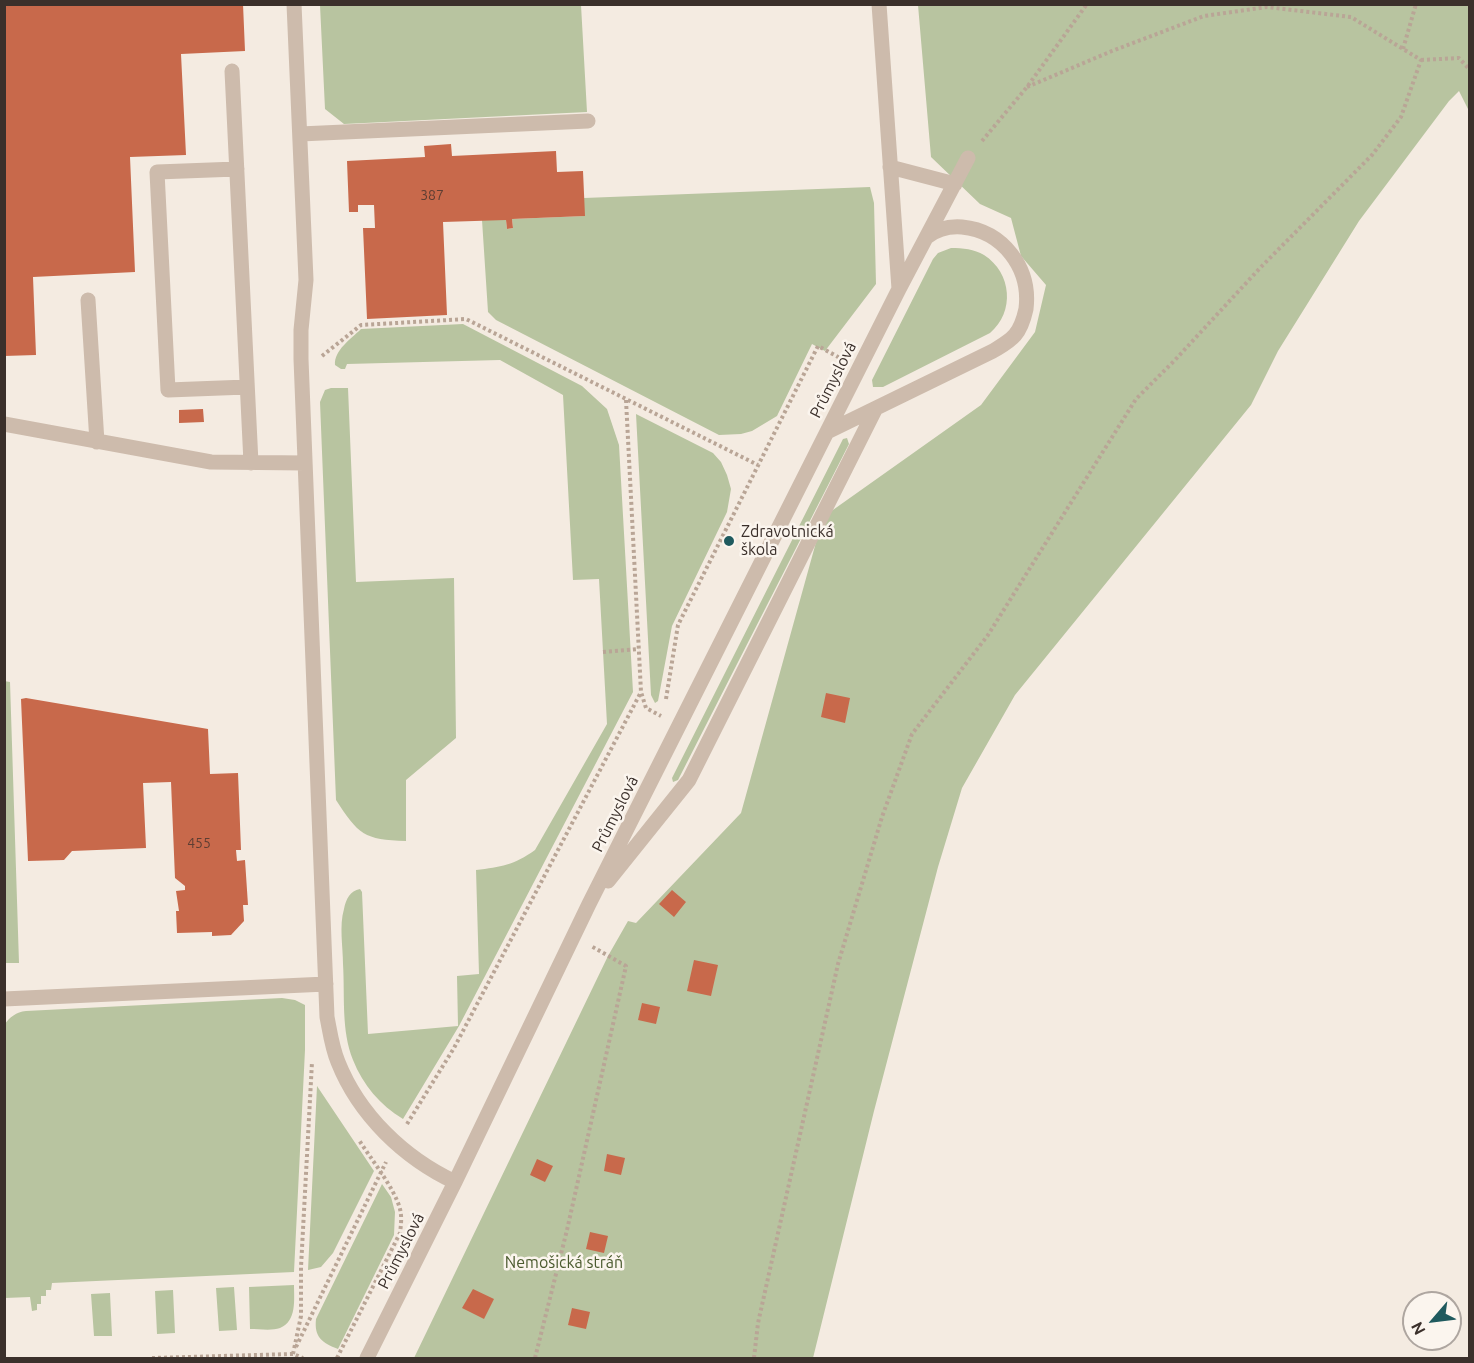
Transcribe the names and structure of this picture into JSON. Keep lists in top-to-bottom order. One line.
{"streets":{"street":["Průmyslová"]},"parks":["Nemošická stráň"],"places":["Zdravotnická škola"],"house_numbers":["387","455"],"north":"bottom left"}
